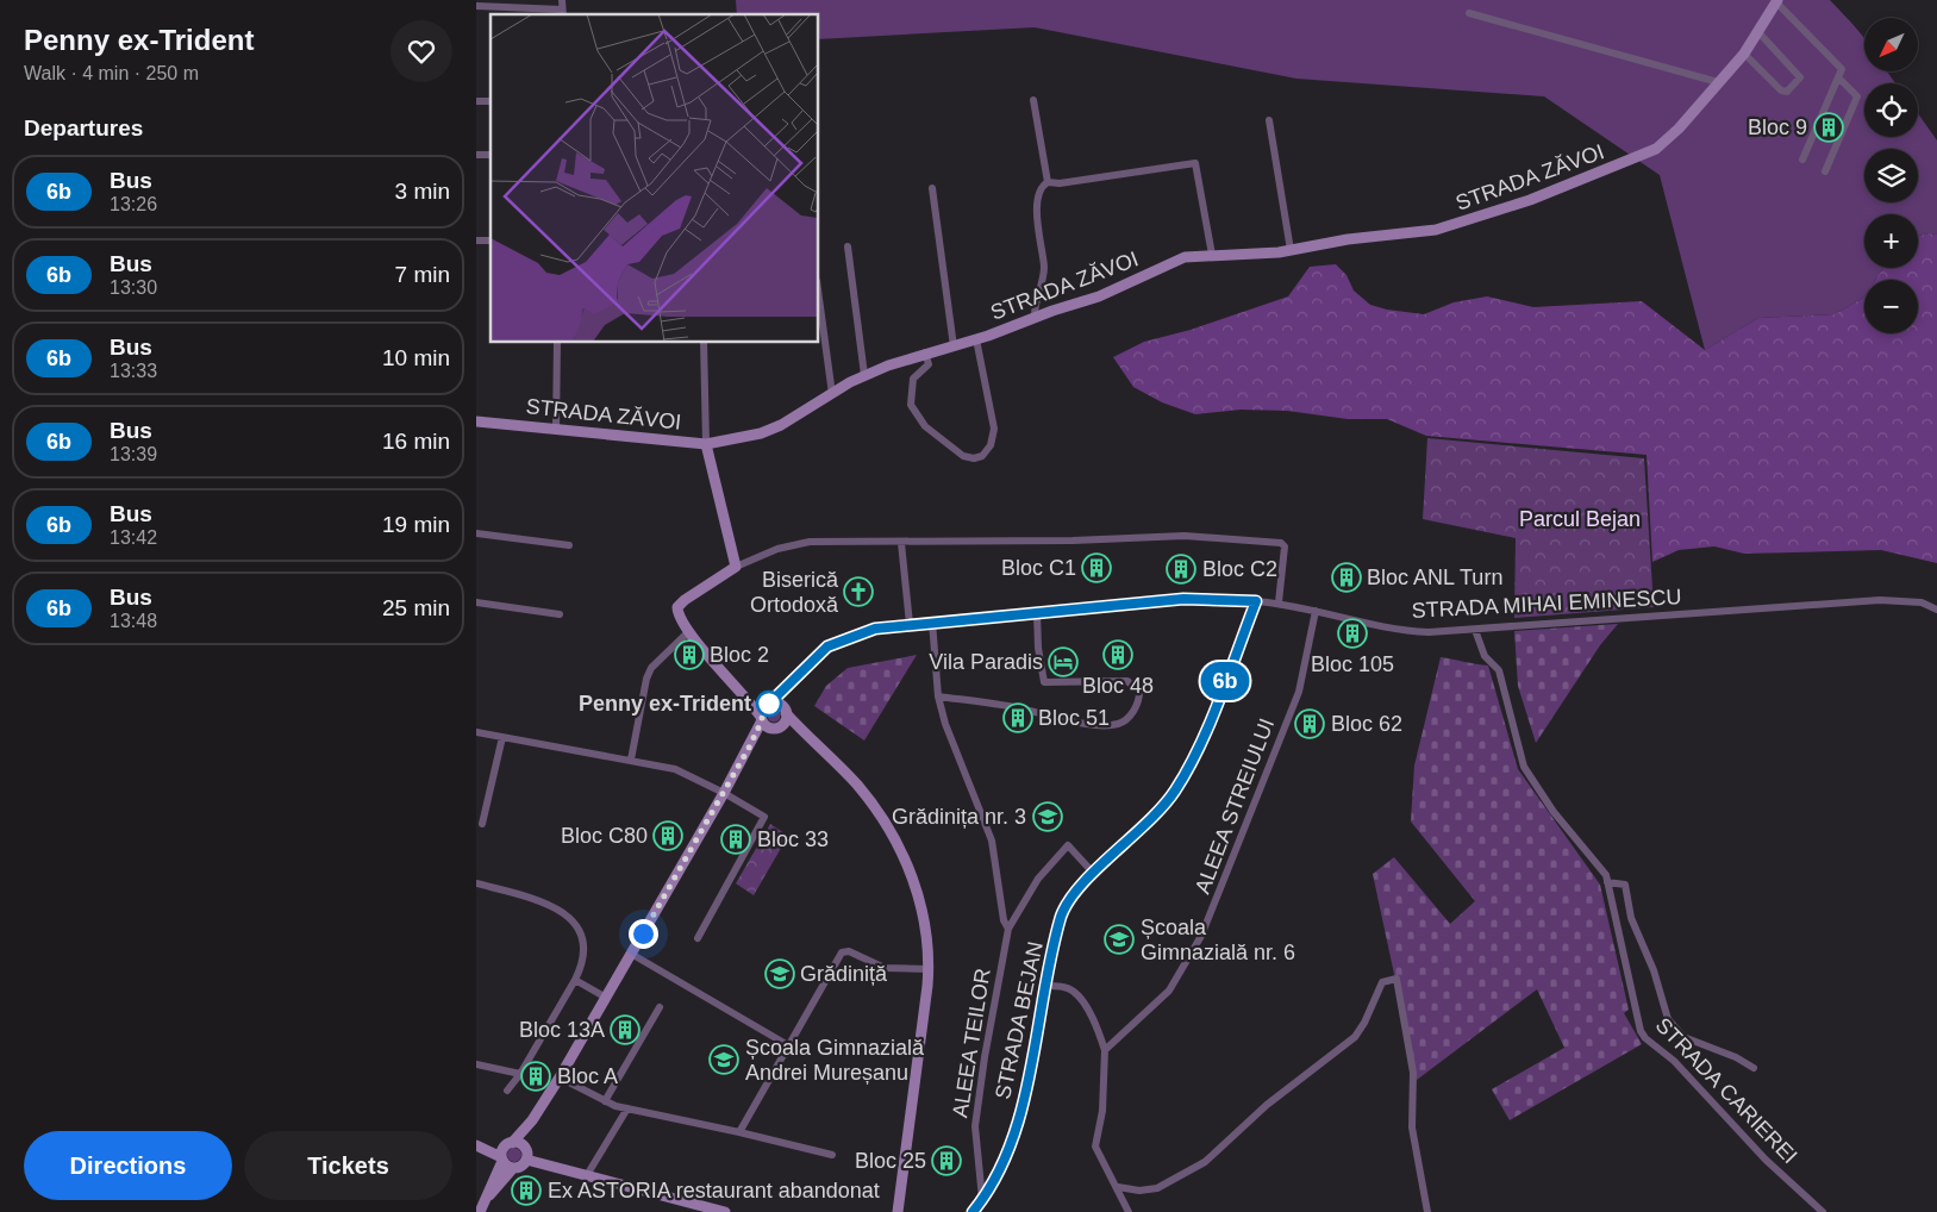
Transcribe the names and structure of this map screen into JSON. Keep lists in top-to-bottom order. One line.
{"streets":{"street":["STRADA ZĂVOI","STRADA MIHAI EMINESCU","ALEEA STREIULUI","STRADA BEJAN","ALEEA TEILOR","STRADA CARIEREI"]},"crossings":[["STRADA MIHAI EMINESCU","ALEEA STREIULUI"],["STRADA MIHAI EMINESCU","STRADA BEJAN"],["STRADA MIHAI EMINESCU","ALEEA TEILOR"],["STRADA MIHAI EMINESCU","STRADA CARIEREI"],["STRADA BEJAN","ALEEA TEILOR"]],"parks":["Parcul Bejan"],"places":{"building":["Bloc 9","Bloc C1","Bloc C2","Bloc ANL Turn","Bloc 105","Bloc 2","Bloc 48","Bloc 51","Bloc 62","Bloc C80","Bloc 33","Bloc 13A","Bloc A","Bloc 25","Ex ASTORIA restaurant abandonat"],"church":["Biserică Ortodoxă"],"hotel":["Vila Paradis"],"other":["Penny ex-Trident"],"school or university":["Grădinița nr. 3","Școala Gimnazială nr. 6","Grădiniță","Școala Gimnazială Andrei Mureșanu"]},"lines":["bus line 6b"],"north":"bottom left","page":{"heading":[["Penny ex-Trident","Walk · 4 min · 250 m"],"Departures"],"on_map":"6b","map_buttons":["+","−"],"list":[{"mark":"6b","name":"Bus","note":"13:26","value":"3 min"},{"mark":"6b","name":"Bus","note":"13:30","value":"7 min"},{"mark":"6b","name":"Bus","note":"13:33","value":"10 min"},{"mark":"6b","name":"Bus","note":"13:39","value":"16 min"},{"mark":"6b","name":"Bus","note":"13:42","value":"19 min"},{"mark":"6b","name":"Bus","note":"13:48","value":"25 min"}],"buttons":["Directions","Tickets"]}}
